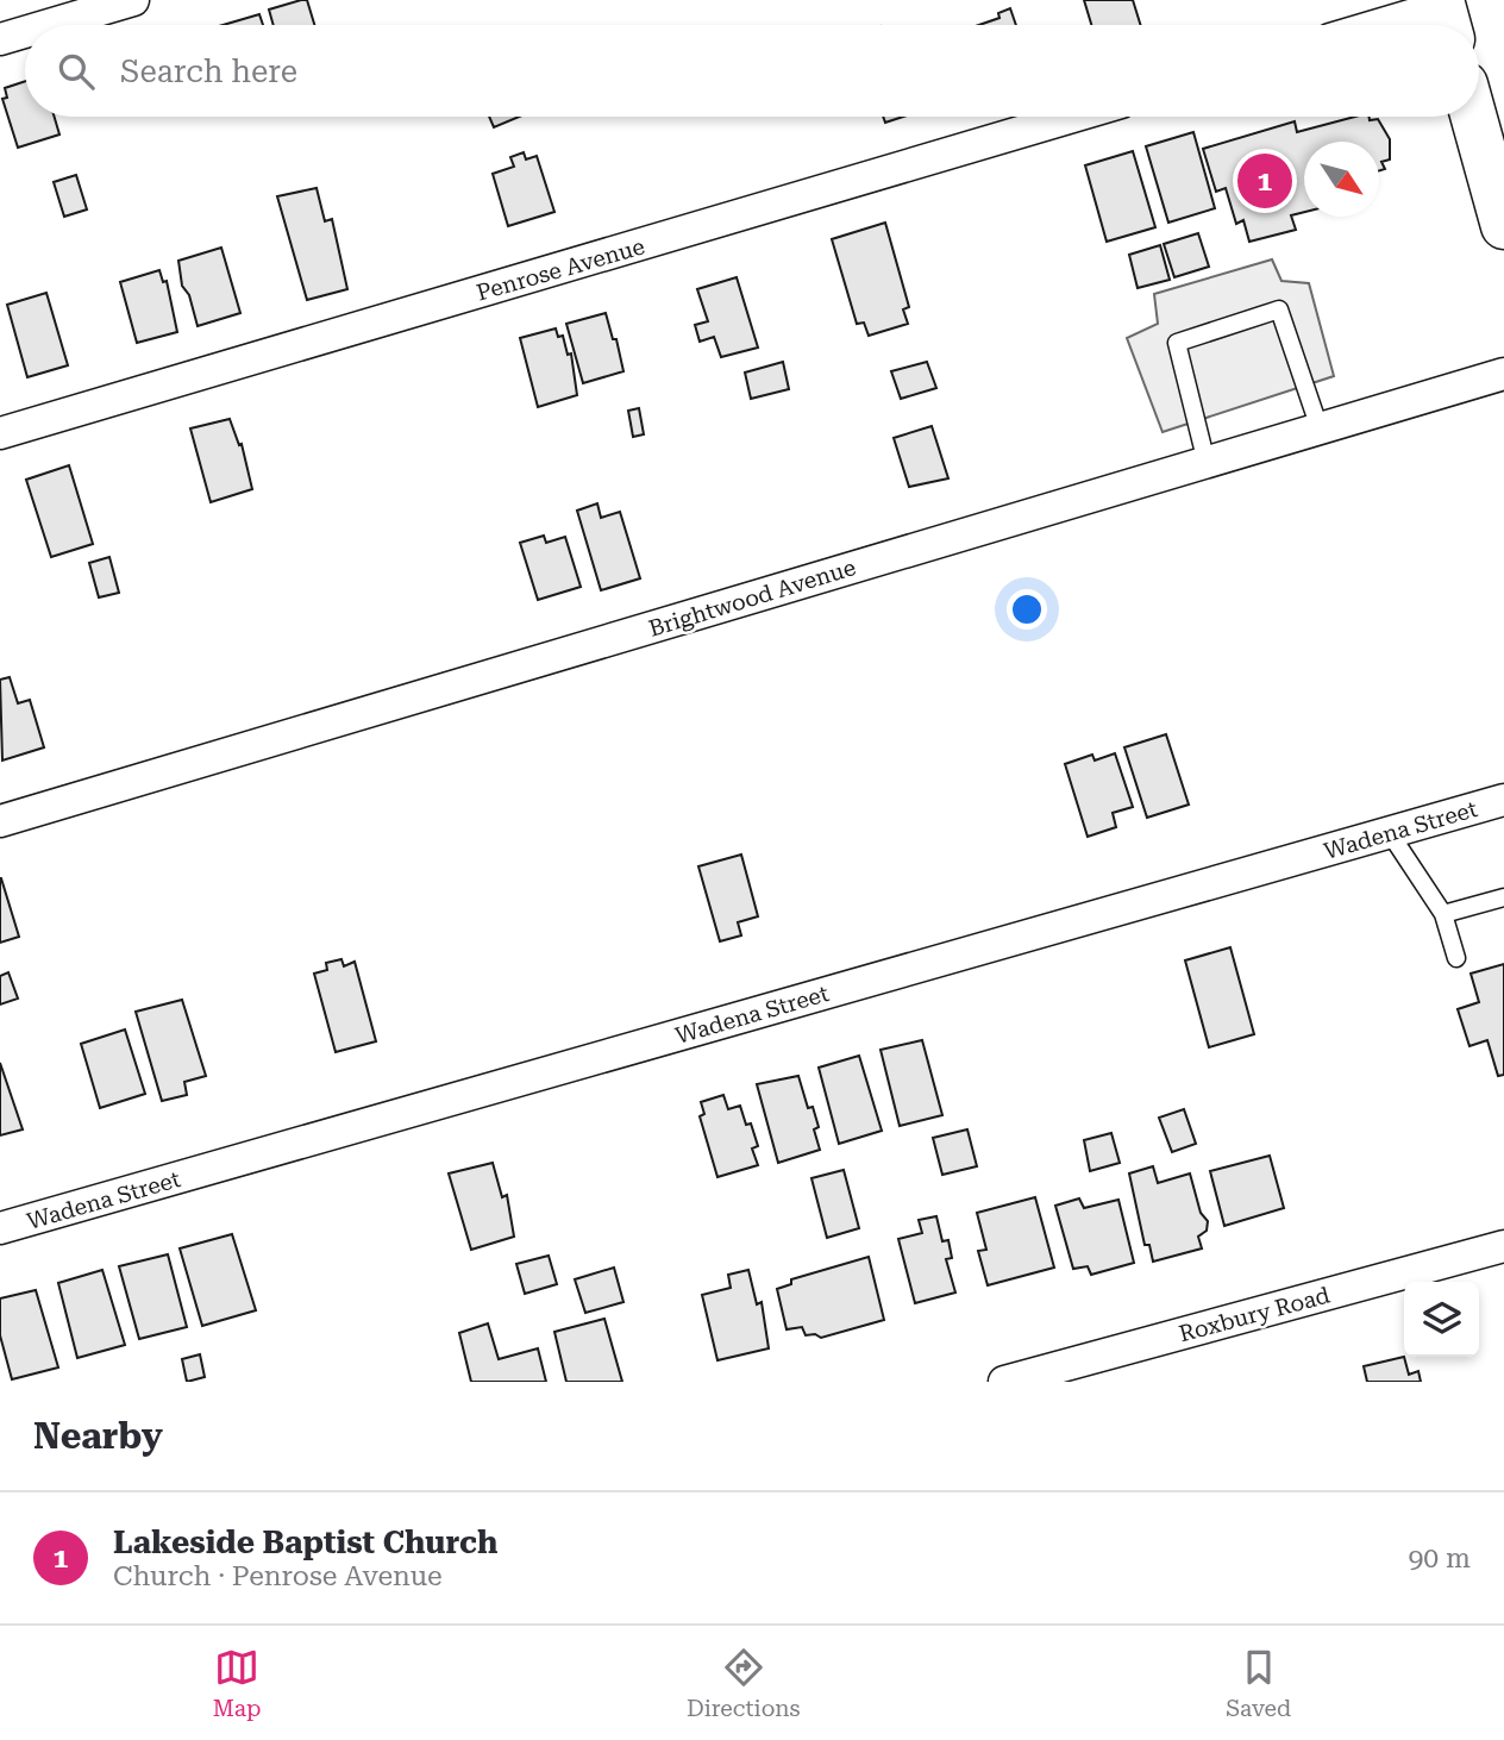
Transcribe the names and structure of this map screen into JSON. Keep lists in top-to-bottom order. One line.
{"streets":{"street":["Penrose Avenue","Brightwood Avenue","Wadena Street","Roxbury Road"]},"north":"bottom right","page":{"search":"Search here","pins":"1","heading":"Nearby","list":[{"mark":"1","name":"Lakeside Baptist Church","note":"Church · Penrose Avenue","value":"90 m"}],"nav":["Map","Directions","Saved"]}}
